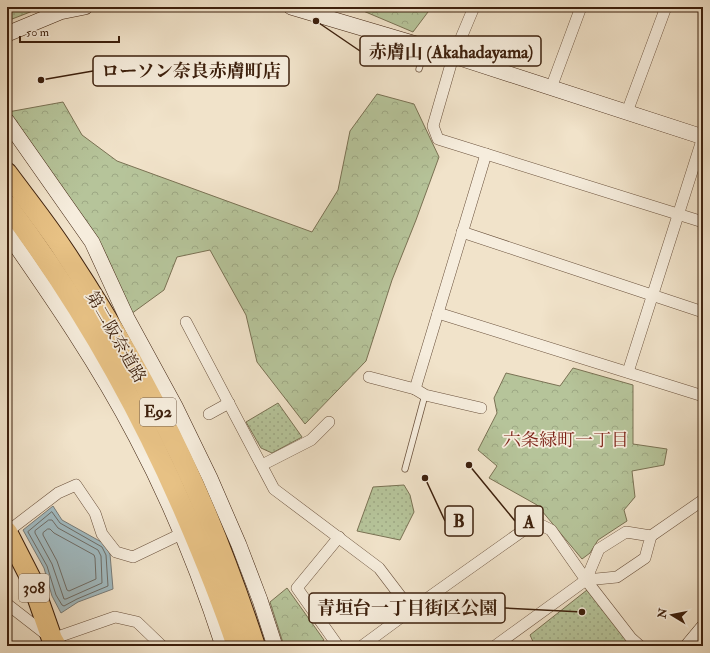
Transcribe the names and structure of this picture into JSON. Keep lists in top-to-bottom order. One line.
{"streets":{"highway":["第二阪奈道路","E92","308"]},"districts":["六条緑町一丁目"],"places":["赤膚山 (Akahadayama)","ローソン奈良赤膚町店","A","B","青垣台一丁目街区公園"],"scale_bar":"50 m","north":"left"}
